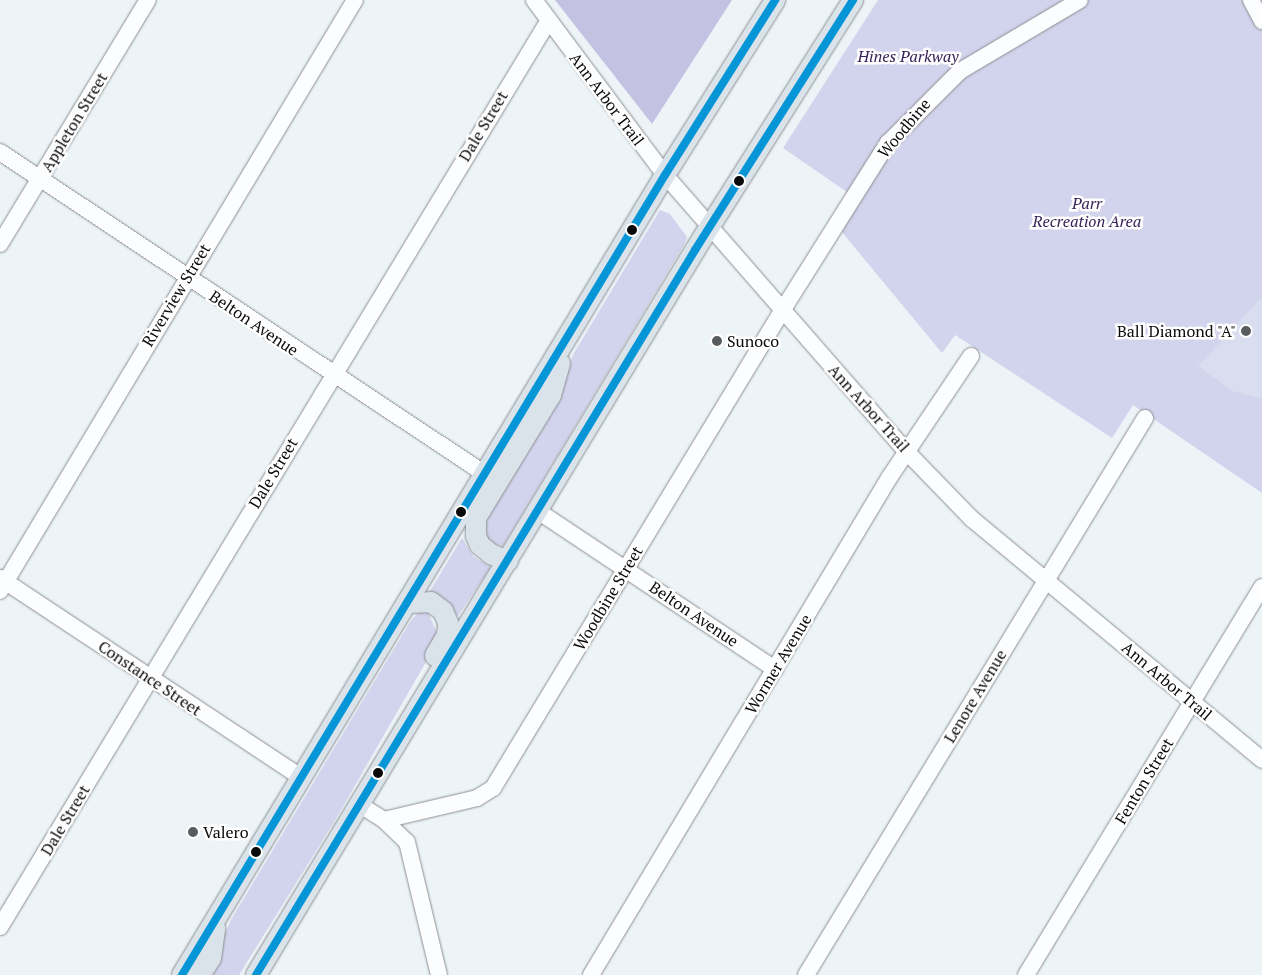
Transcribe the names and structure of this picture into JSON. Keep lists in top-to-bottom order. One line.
{"streets":{"street":["Ann Arbor Trail","Appleton Street","Dale Street","Woodbine","Riverview Street","Belton Avenue","Woodbine Street","Wormer Avenue","Constance Street","Lenore Avenue","Fenton Street"]},"crossings":[["Ann Arbor Trail","Dale Street"],["Ann Arbor Trail","Woodbine"],["Ann Arbor Trail","Woodbine Street"],["Ann Arbor Trail","Wormer Avenue"],["Ann Arbor Trail","Lenore Avenue"],["Ann Arbor Trail","Fenton Street"],["Appleton Street","Belton Avenue"],["Dale Street","Belton Avenue"],["Dale Street","Constance Street"],["Woodbine","Woodbine Street"],["Riverview Street","Belton Avenue"],["Riverview Street","Constance Street"],["Belton Avenue","Woodbine Street"],["Belton Avenue","Wormer Avenue"]],"parks":["Hines Parkway","Parr Recreation Area"],"places":["Ball Diamond \"A\"","Sunoco","Valero"]}
